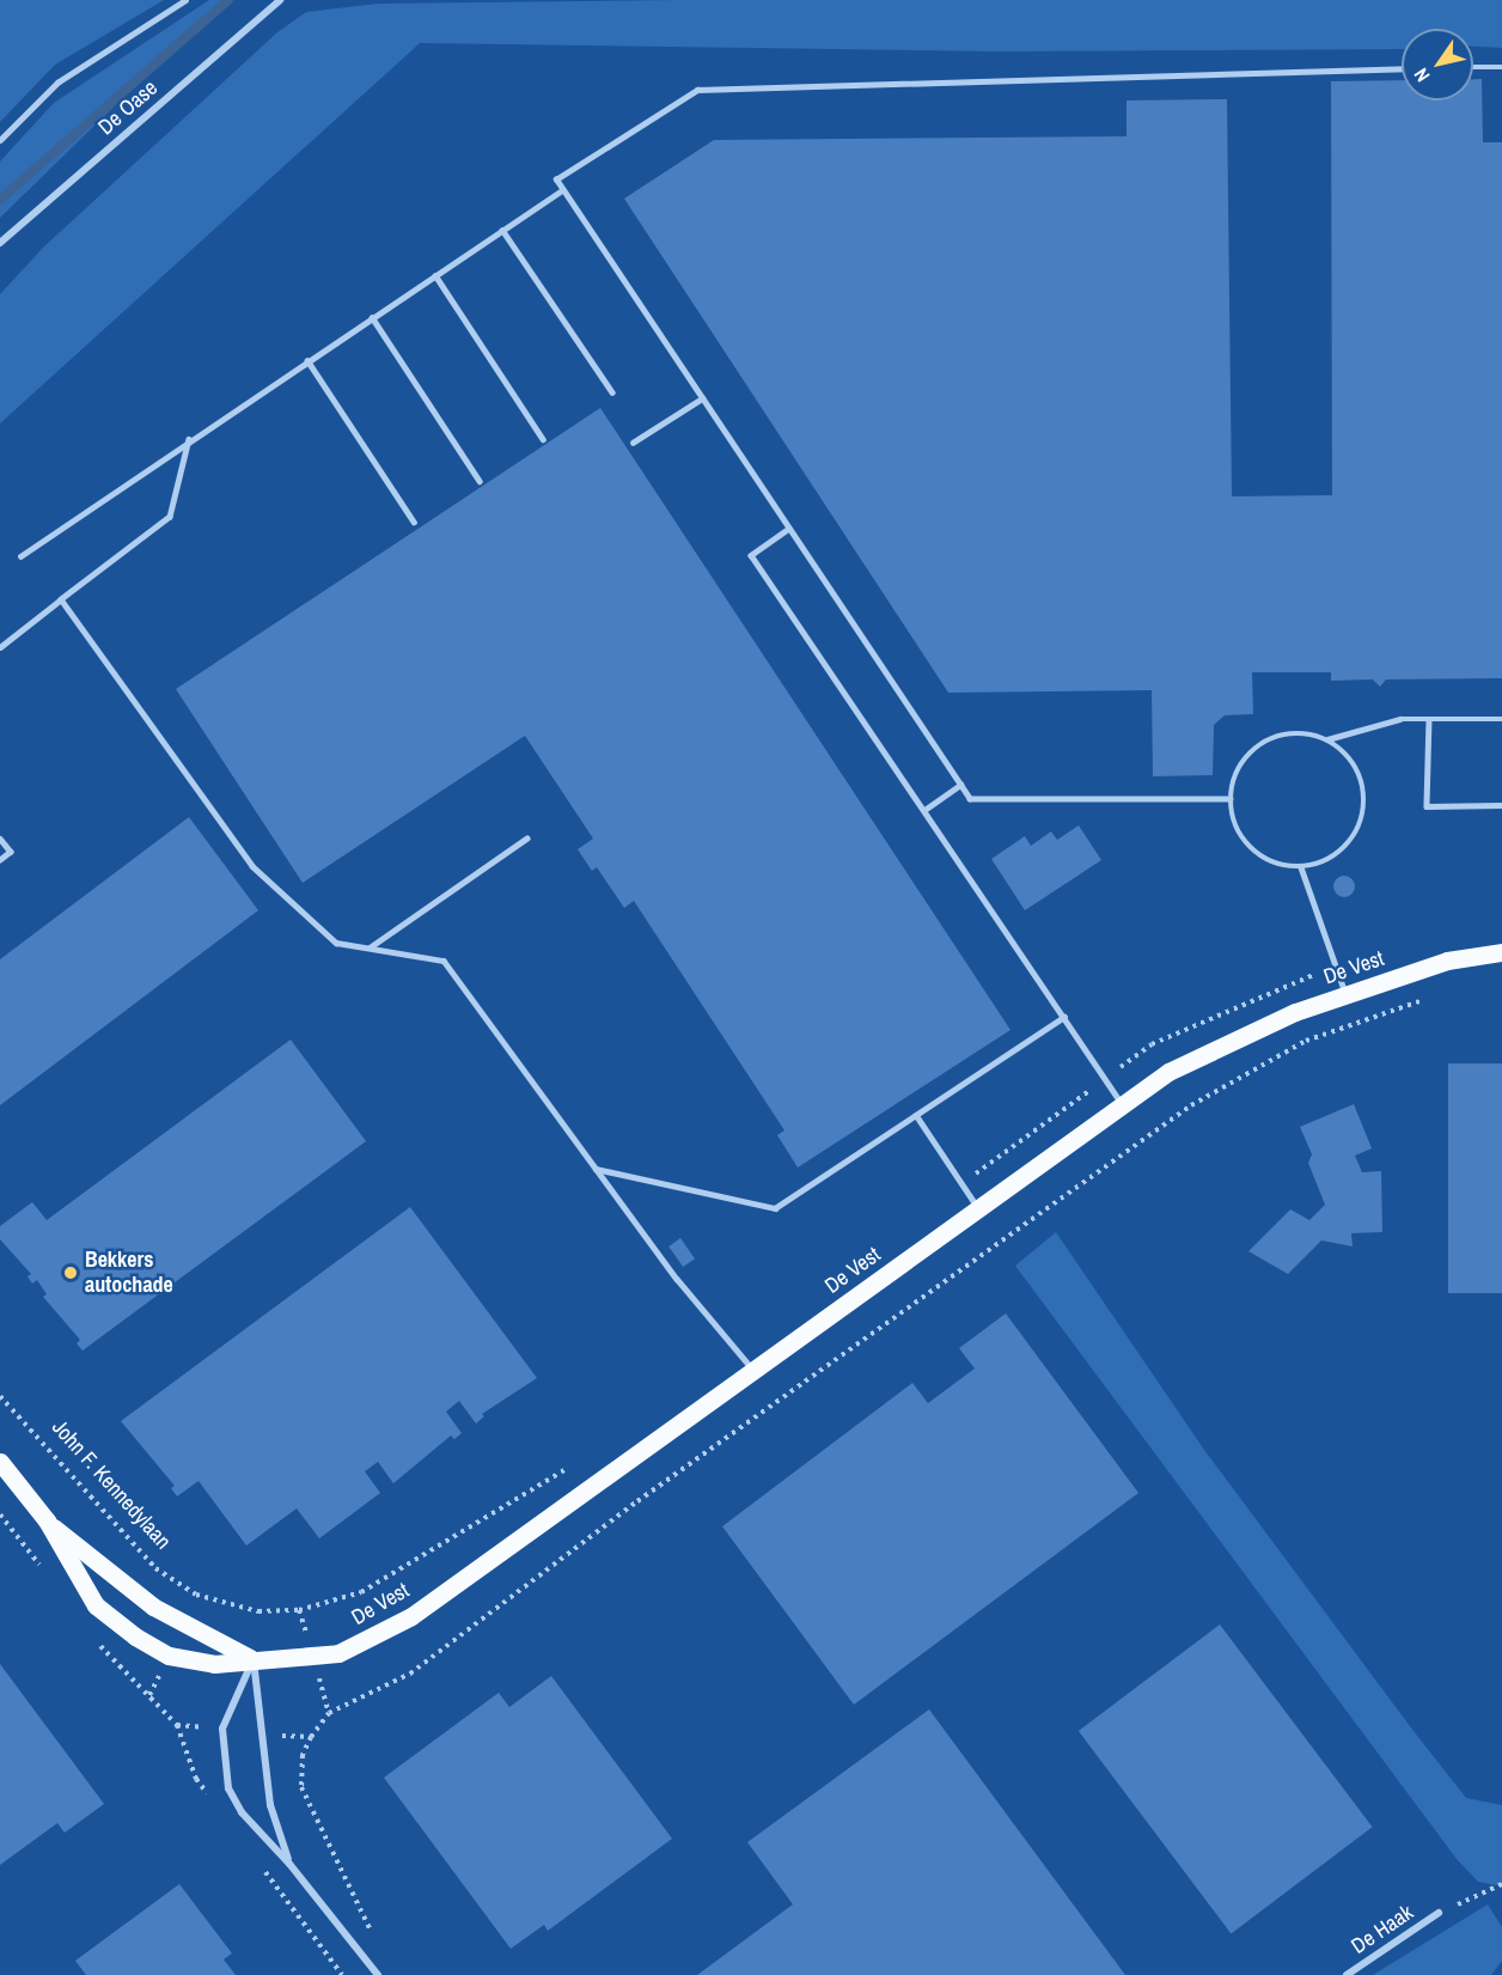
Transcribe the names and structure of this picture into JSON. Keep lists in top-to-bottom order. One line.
{"streets":{"main road":["De Vest"],"street":["De Oase","De Haak"],"path":["John F. Kennedylaan"]},"places":["Bekkers autochade"],"north":"bottom left"}
